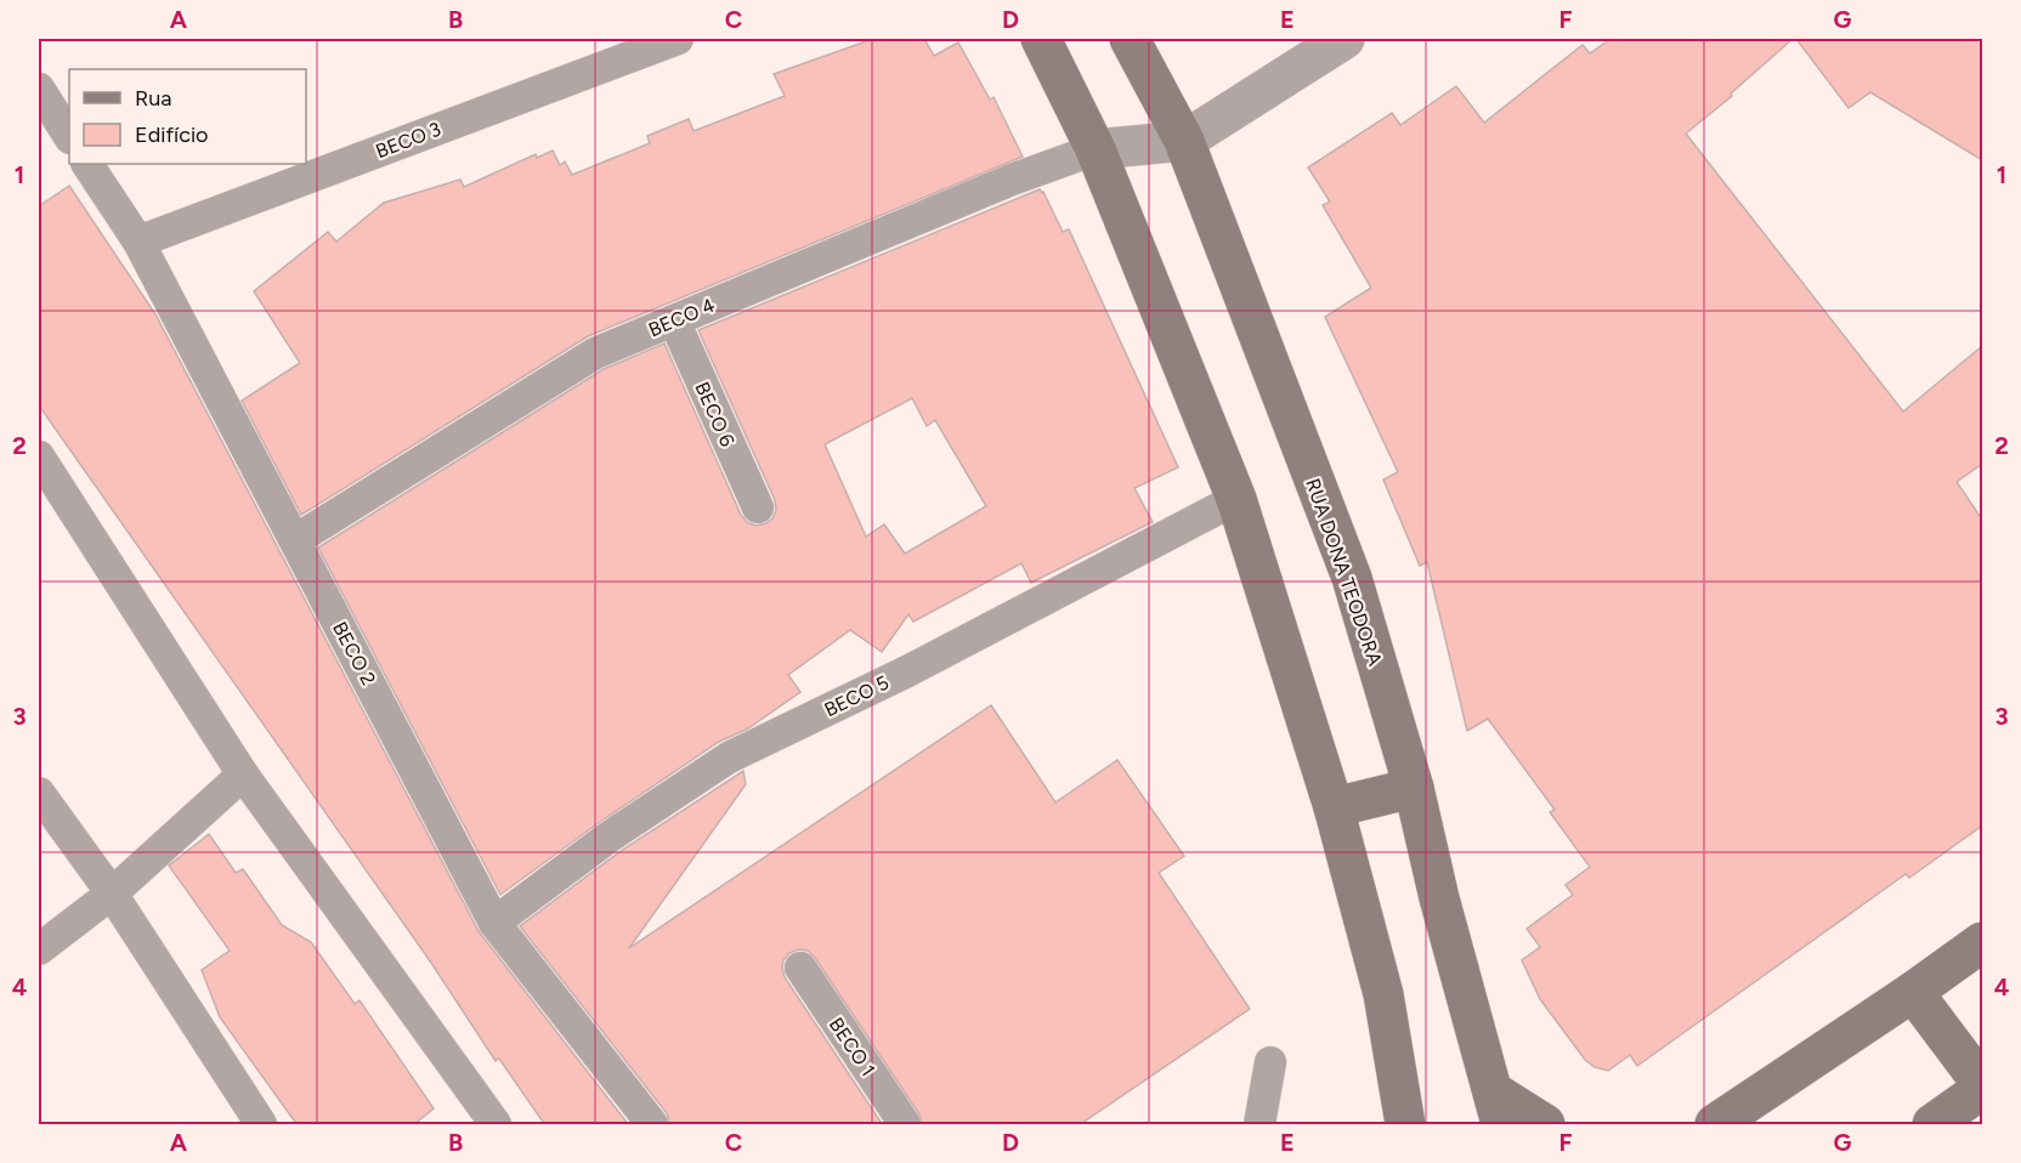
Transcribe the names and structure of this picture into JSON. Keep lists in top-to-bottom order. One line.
{"streets":{"main road":["RUA DONA TEODORA"],"lane":["BECO 3","BECO 4","BECO 6","BECO 2","BECO 5","BECO 1"]},"crossings":[["BECO 3","BECO 2"],["BECO 4","BECO 6"],["BECO 4","BECO 2"],["BECO 2","BECO 5"]],"legend":["Rua","Edifício"],"grid":{"columns":["A","B","C","D","E","F","G"],"rows":["1","2","3","4"]}}
